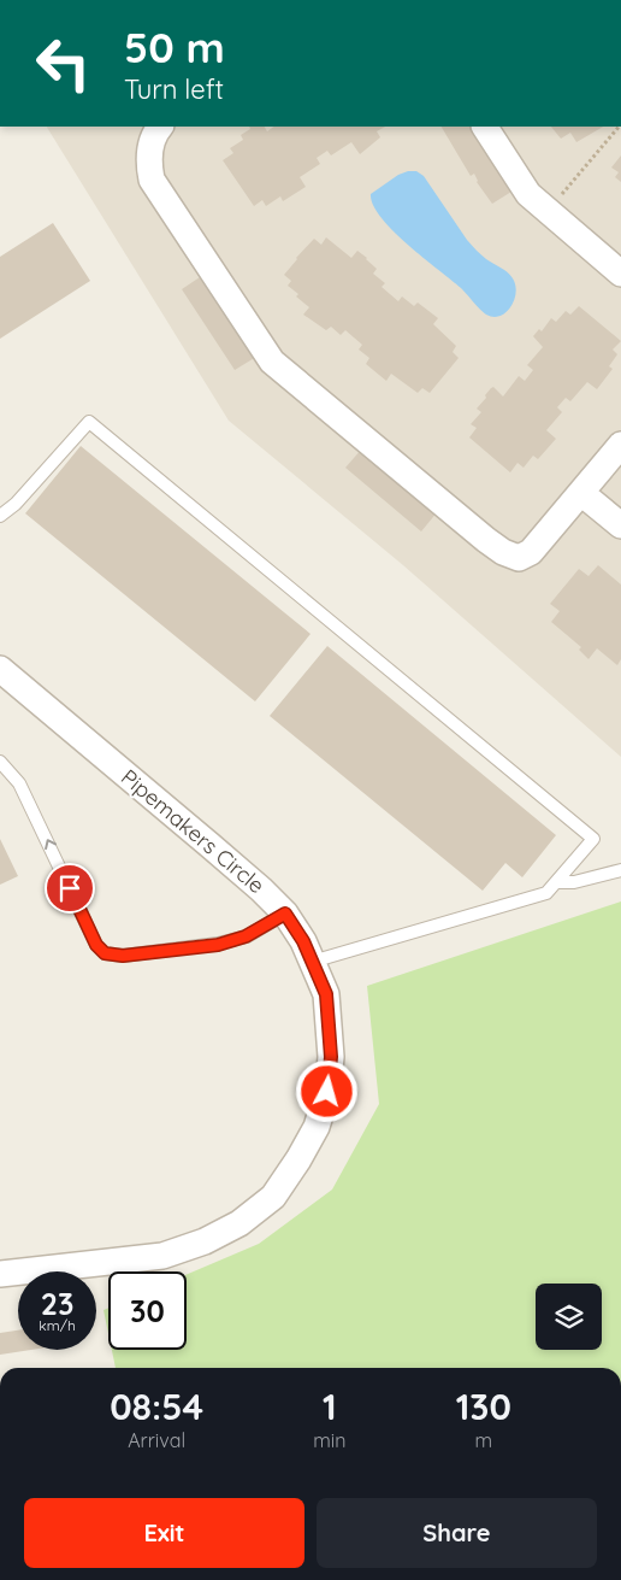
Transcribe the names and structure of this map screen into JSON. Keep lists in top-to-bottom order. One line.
{"streets":{"street":["Pipemakers Circle"]},"page":{"turn":["50 m","Turn left"],"speed":"23 km/h","limit":"30","eta":["08:54","Arrival","1","min","130","m"],"buttons":["Exit","Share"]}}
